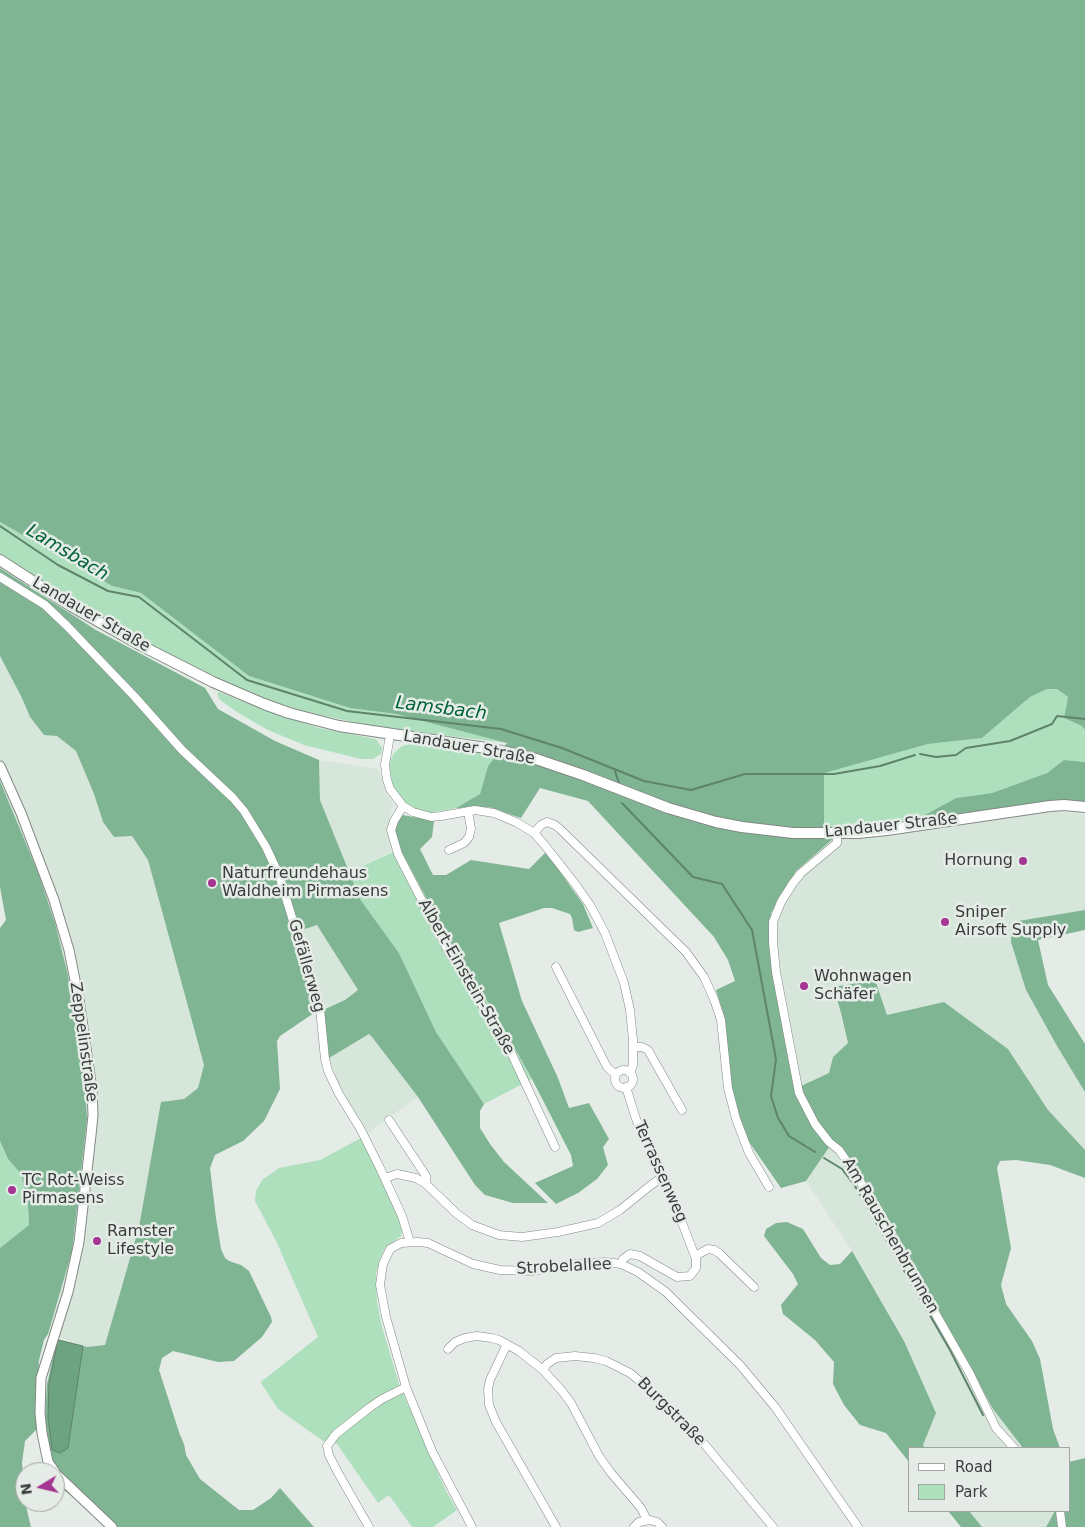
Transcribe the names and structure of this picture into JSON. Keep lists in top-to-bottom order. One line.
{"streets":{"main road":["Landauer Straße"],"street":["Gefällerweg","Albert-Einstein-Straße","Zeppelinstraße","Terrassenweg","Am Rauschenbrunnen","Strobelallee","Burgstraße"]},"crossings":[["Landauer Straße","Am Rauschenbrunnen"],["Gefällerweg","Strobelallee"]],"water":["Lamsbach"],"places":["Hornung","Naturfreundehaus Waldheim Pirmasens","Sniper Airsoft Supply","Wohnwagen Schäfer","TC Rot-Weiss Pirmasens","Ramster Lifestyle"],"legend":["Road","Park"],"north":"left"}
